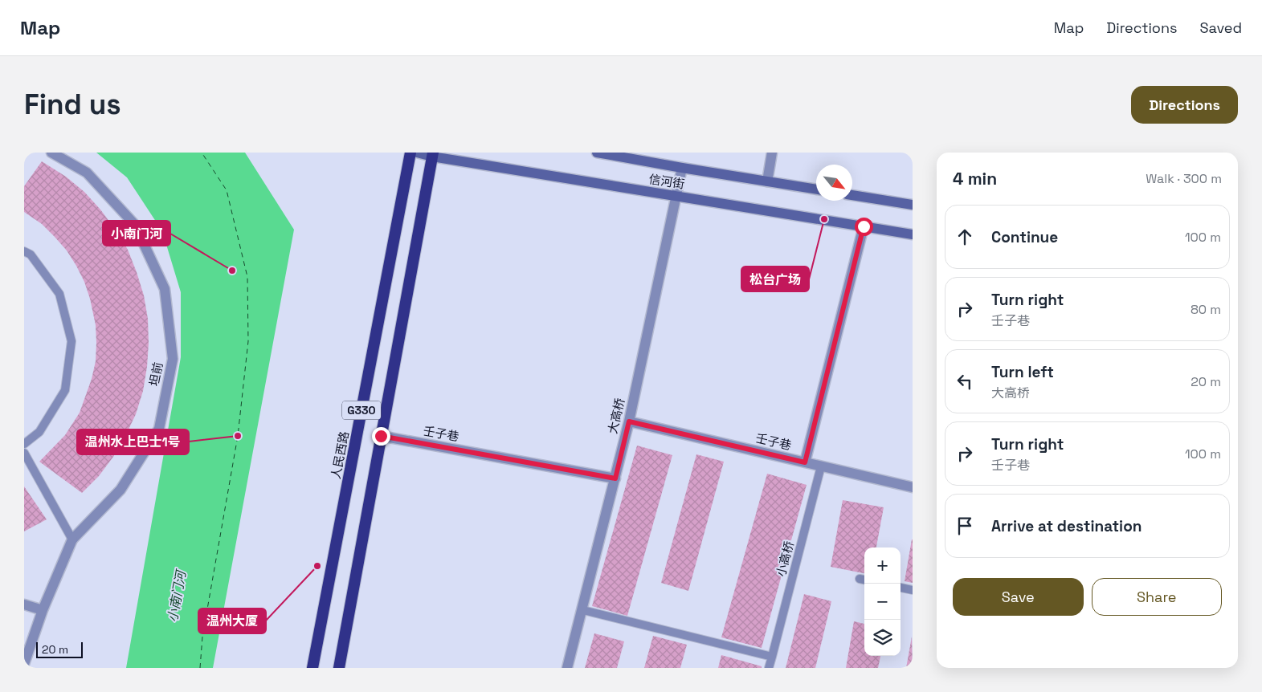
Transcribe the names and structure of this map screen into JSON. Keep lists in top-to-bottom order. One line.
{"streets":{"highway":["G330","人民西路"],"main road":["信河街"],"street":["坦前","大高桥","壬子巷"],"lane":["小高桥"]},"crossings":[["信河街","G330"],["信河街","大高桥"],["G330","壬子巷"],["大高桥","壬子巷"],["壬子巷","小高桥"]],"water":["小南门河"],"places":["松台广场","小南门河","温州水上巴士1号","温州大厦"],"scale_bar":"20 m","north":"bottom right","page":{"header":"Map","nav":["Map","Directions","Saved"],"buttons":["Directions",["Save","Share"]],"title":"Find us","heading":["4 min","Walk · 300 m"],"list":[["Continue","100 m"],["Turn right","壬子巷","80 m"],["Turn left","大高桥","20 m"],["Turn right","壬子巷","100 m"],"Arrive at destination"],"map_buttons":["+","−"],"scale":"20 m"}}
